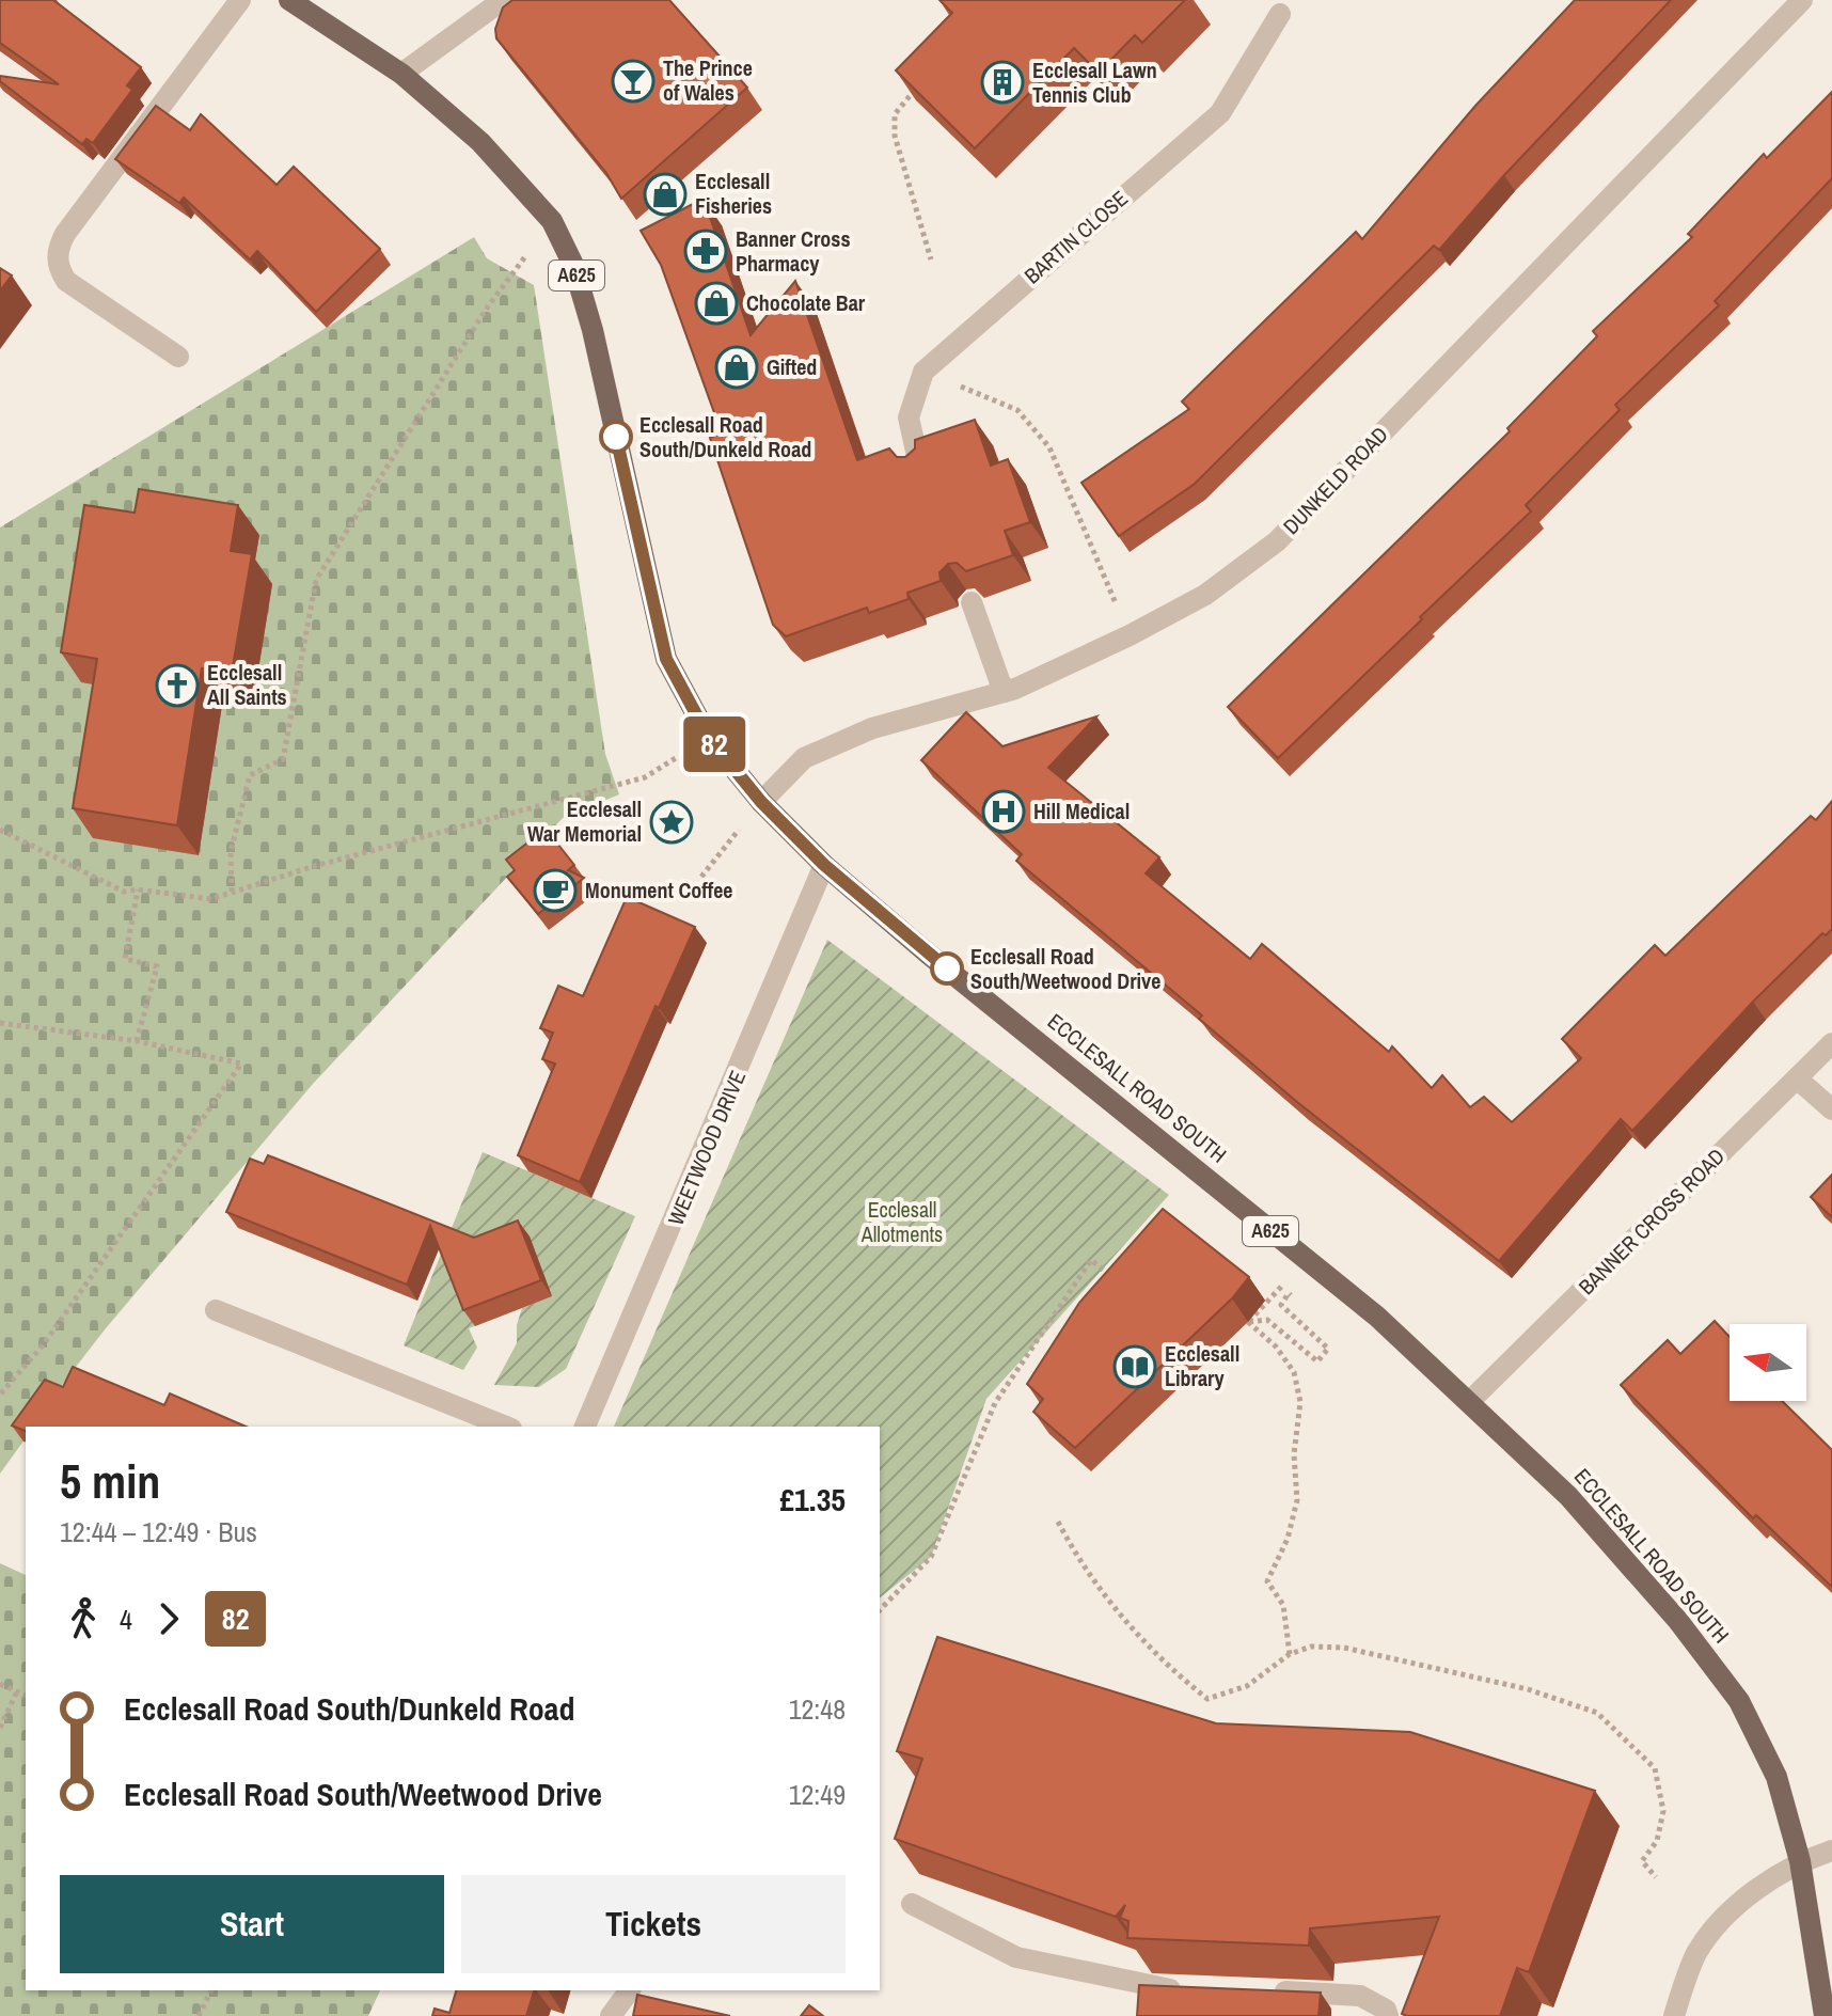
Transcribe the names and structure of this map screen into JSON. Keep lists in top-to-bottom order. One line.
{"streets":{"main road":["A625","ECCLESALL ROAD SOUTH"],"street":["BARTIN CLOSE","DUNKELD ROAD","WEETWOOD DRIVE","BANNER CROSS ROAD"]},"crossings":[["DUNKELD ROAD","ECCLESALL ROAD SOUTH"],["ECCLESALL ROAD SOUTH","WEETWOOD DRIVE"],["ECCLESALL ROAD SOUTH","BANNER CROSS ROAD"]],"parks":["Ecclesall Allotments"],"places":{"bar":["The Prince of Wales"],"building":["Ecclesall Lawn Tennis Club"],"shop":["Ecclesall Fisheries","Chocolate Bar","Gifted"],"pharmacy":["Banner Cross Pharmacy"],"other":["Ecclesall Road South/Dunkeld Road","Ecclesall Road South/Weetwood Drive"],"church":["Ecclesall All Saints"],"hospital":["Hill Medical"],"place":["Ecclesall War Memorial"],"cafe":["Monument Coffee"],"library":["Ecclesall Library"]},"lines":["bus line 82"],"north":"left","page":{"on_map":"82","heading":["5 min","12:44 – 12:49 · Bus","£1.35"],"legs":["4","82"],"list":[{"name":"Ecclesall Road South/Dunkeld Road","value":"12:48"},{"name":"Ecclesall Road South/Weetwood Drive","value":"12:49"}],"buttons":["Start","Tickets"]}}
